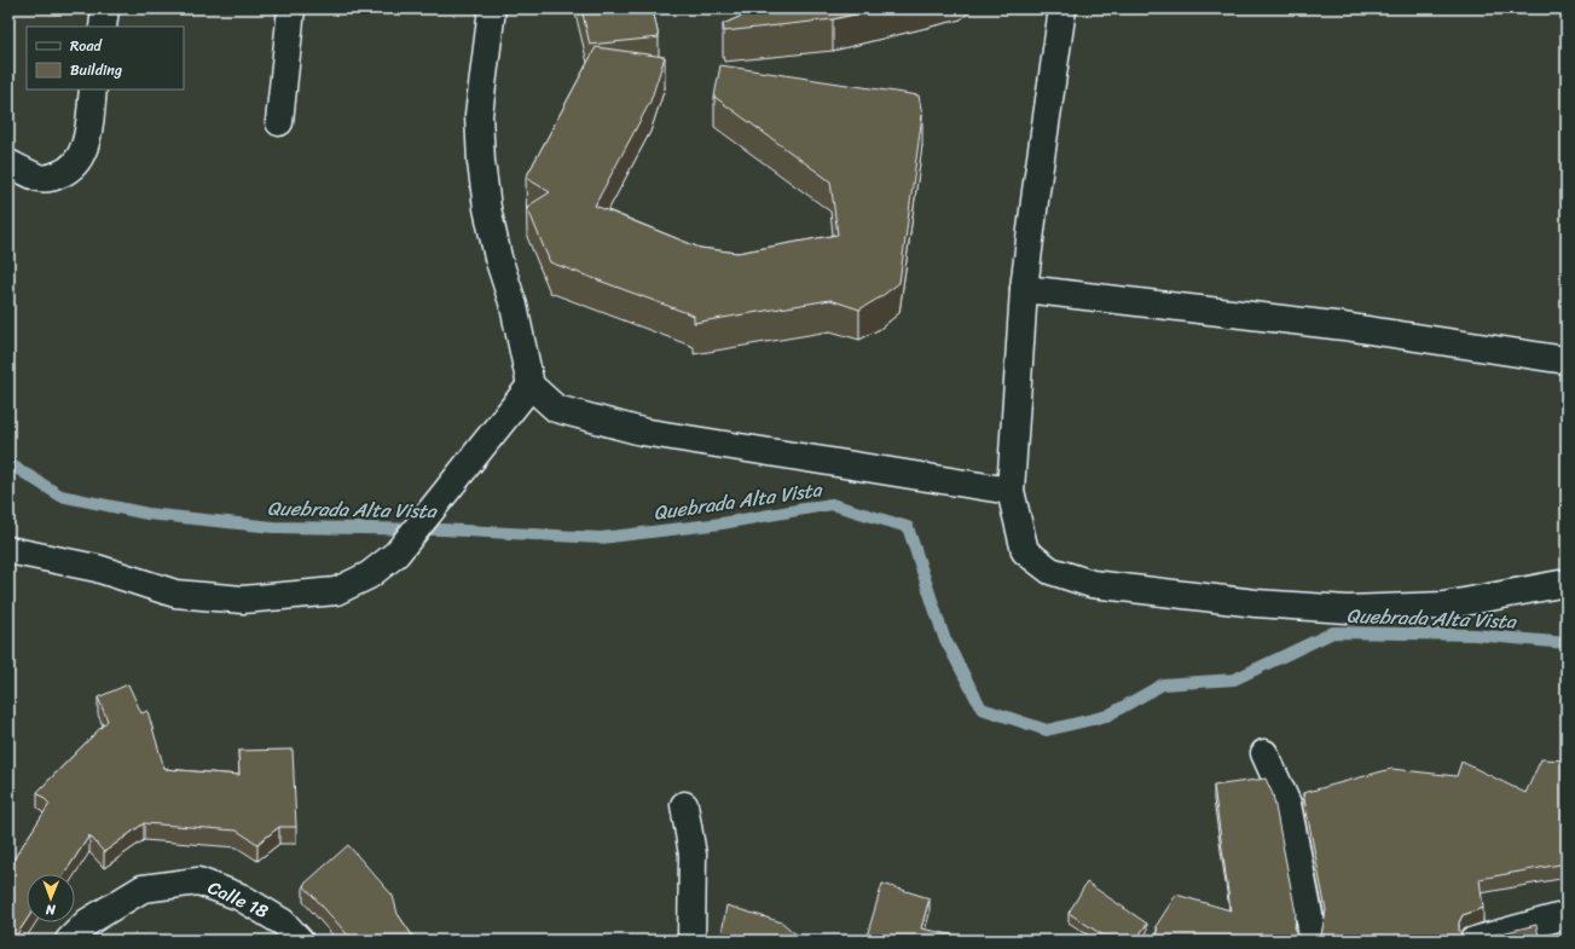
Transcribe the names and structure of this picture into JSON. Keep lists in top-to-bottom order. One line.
{"streets":{"street":["Calle 18"]},"water":["Quebrada Alta Vista"],"legend":["Road","Building"],"north":"bottom"}
